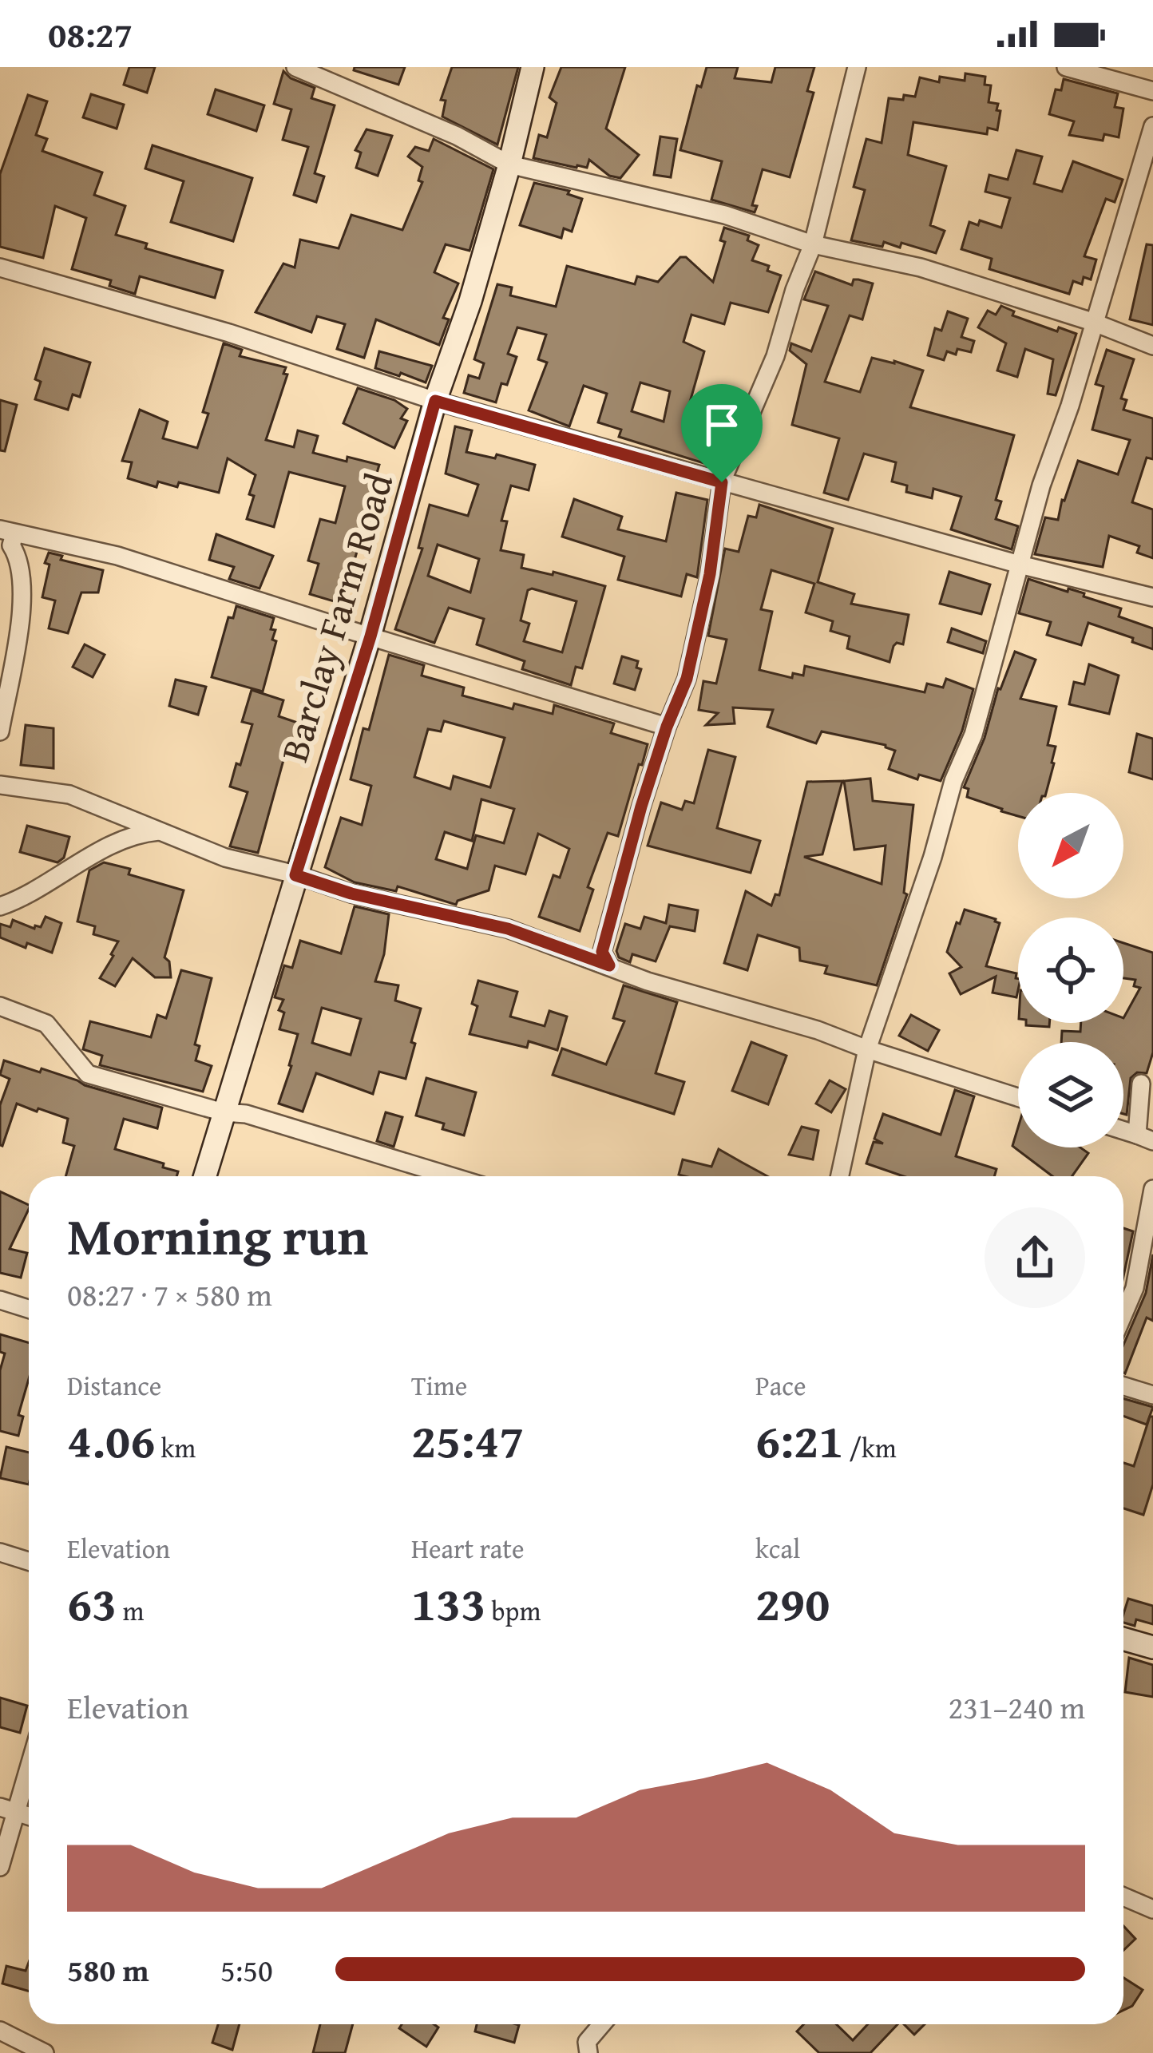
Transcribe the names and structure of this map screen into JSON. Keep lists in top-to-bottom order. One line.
{"streets":{"street":["Barclay Farm Road"]},"north":"bottom left","page":{"status":"08:27","heading":["Morning run","08:27 · 7 × 580 m"],"stats":[["Distance","4.06 km"],["Time","25:47"],["Pace","6:21 /km"],["Elevation","63 m"],["Heart rate","133 bpm"],["kcal","290"]],"chart":["Elevation","231–240 m"],"list":[{"name":"580 m","note":"5:50"}]}}
